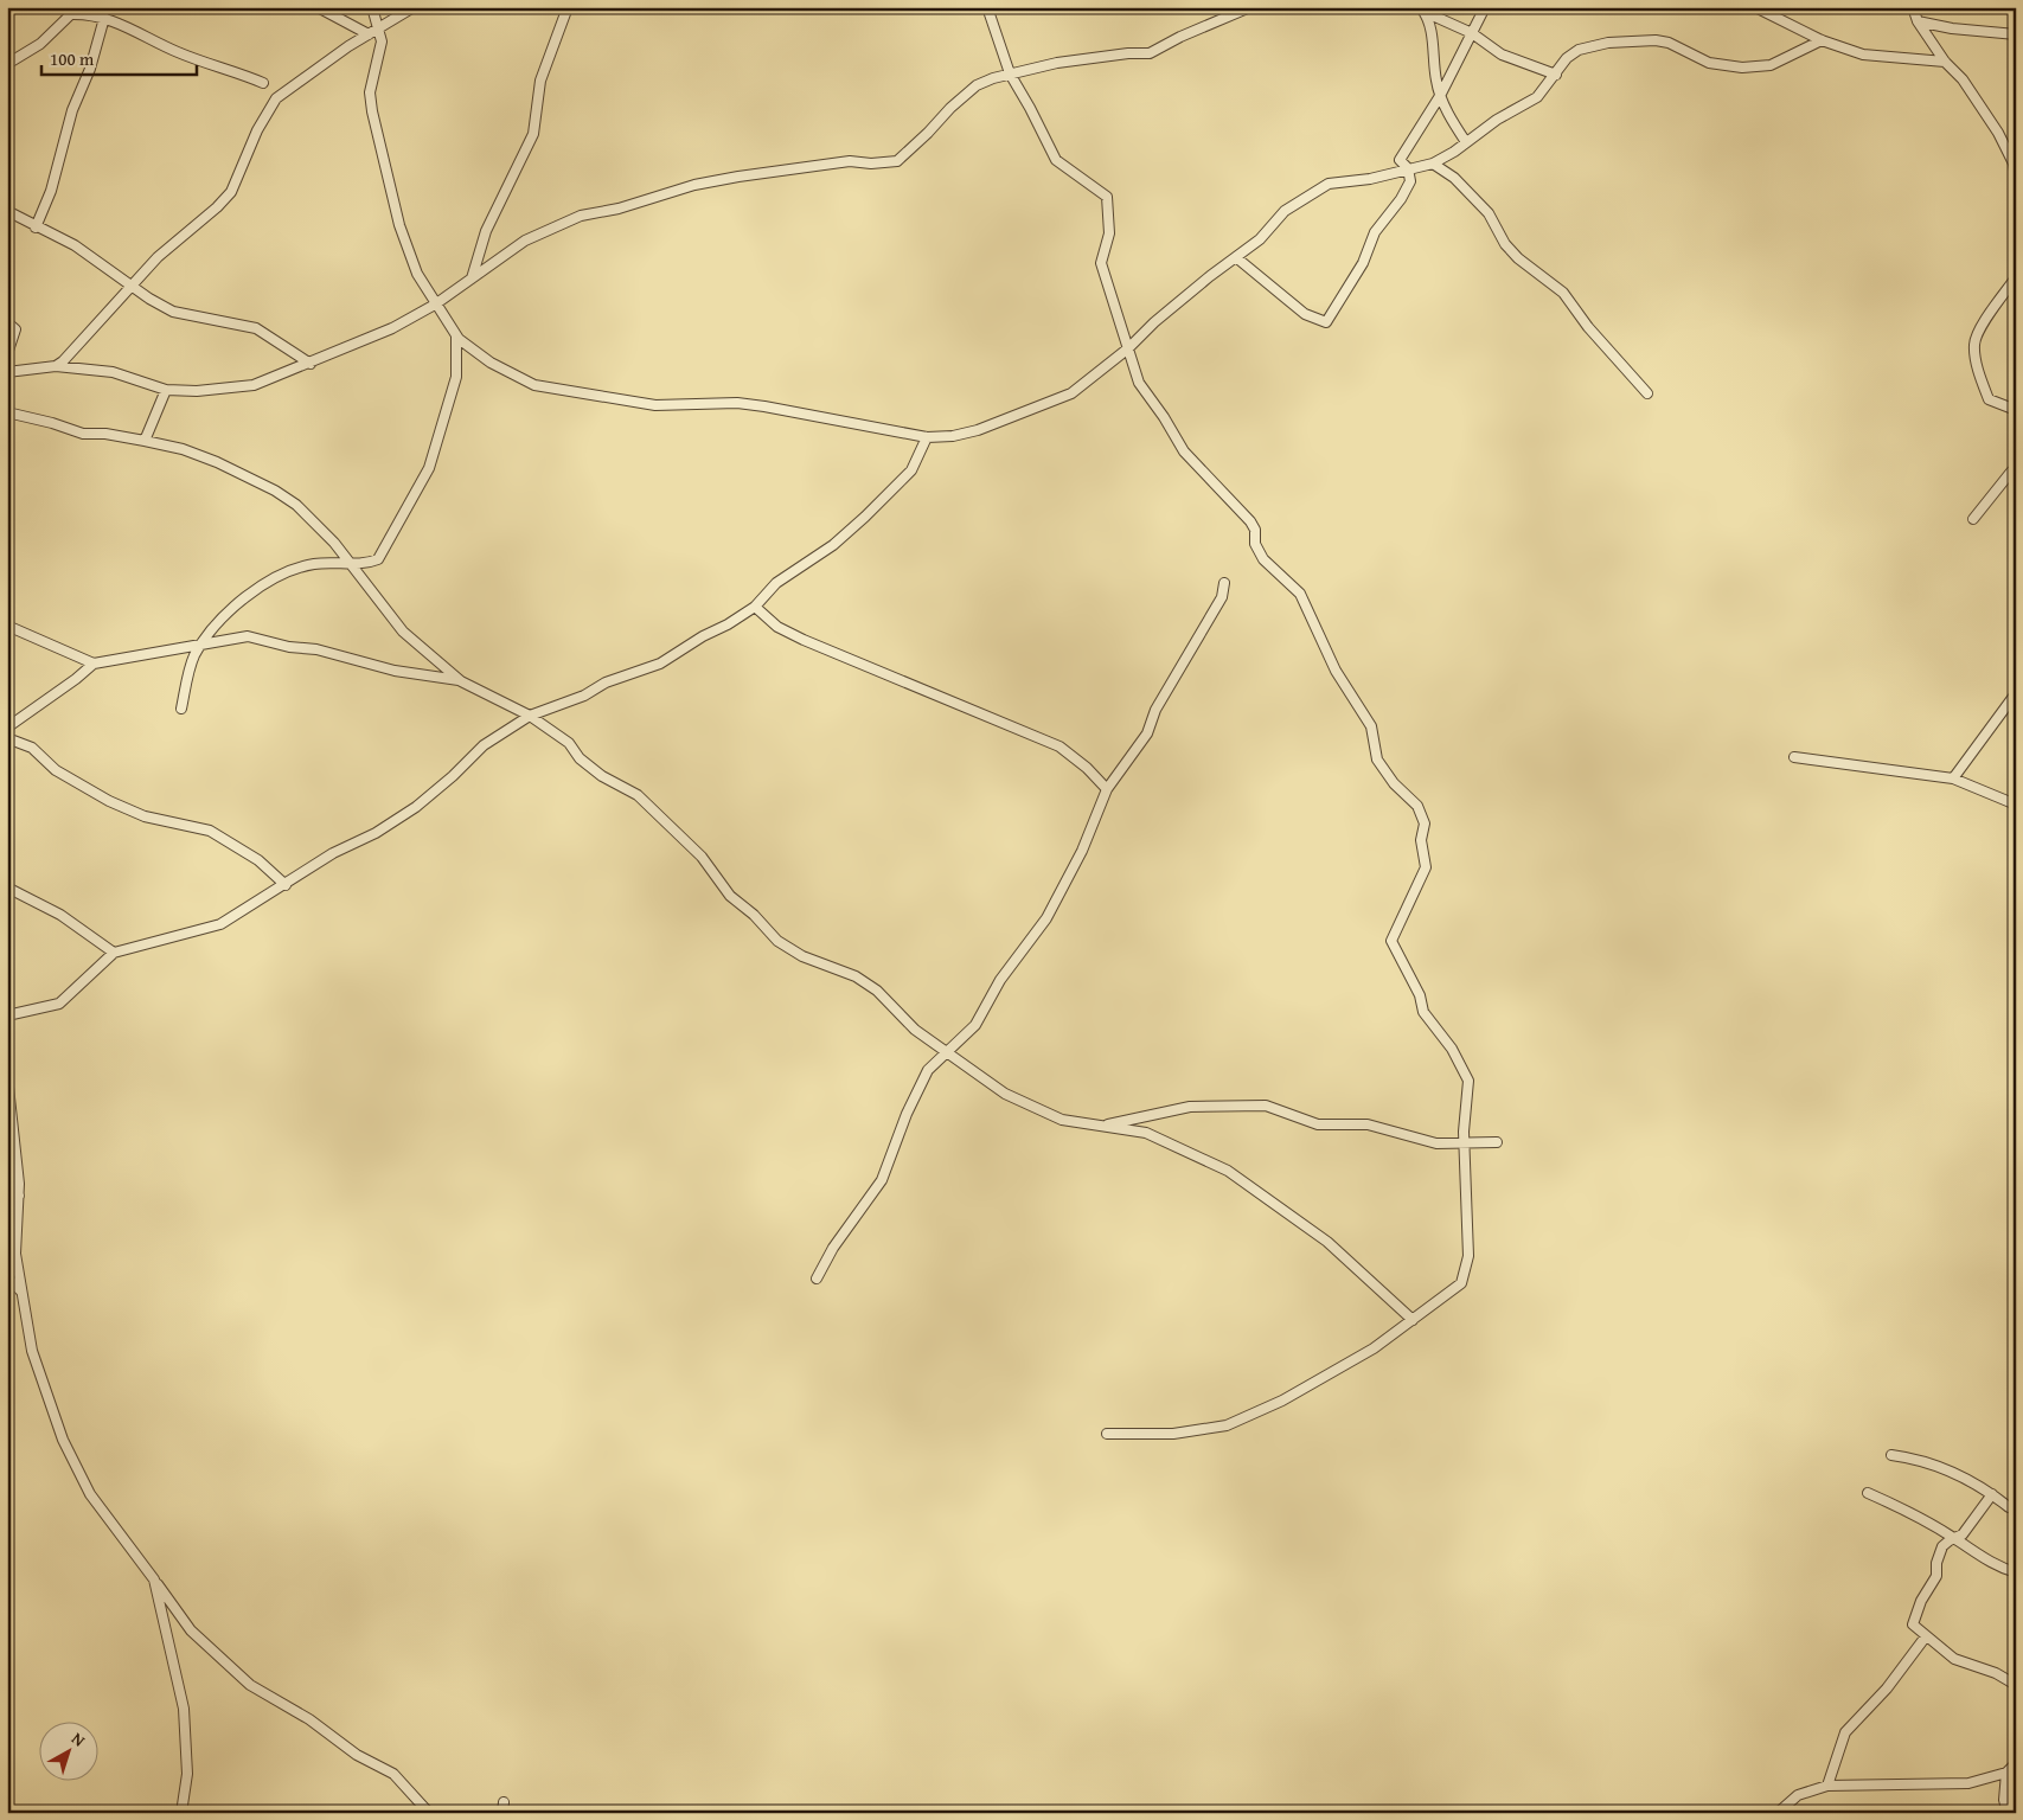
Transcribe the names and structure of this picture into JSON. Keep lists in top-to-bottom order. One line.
{"scale_bar":"100 m","north":"top right"}
